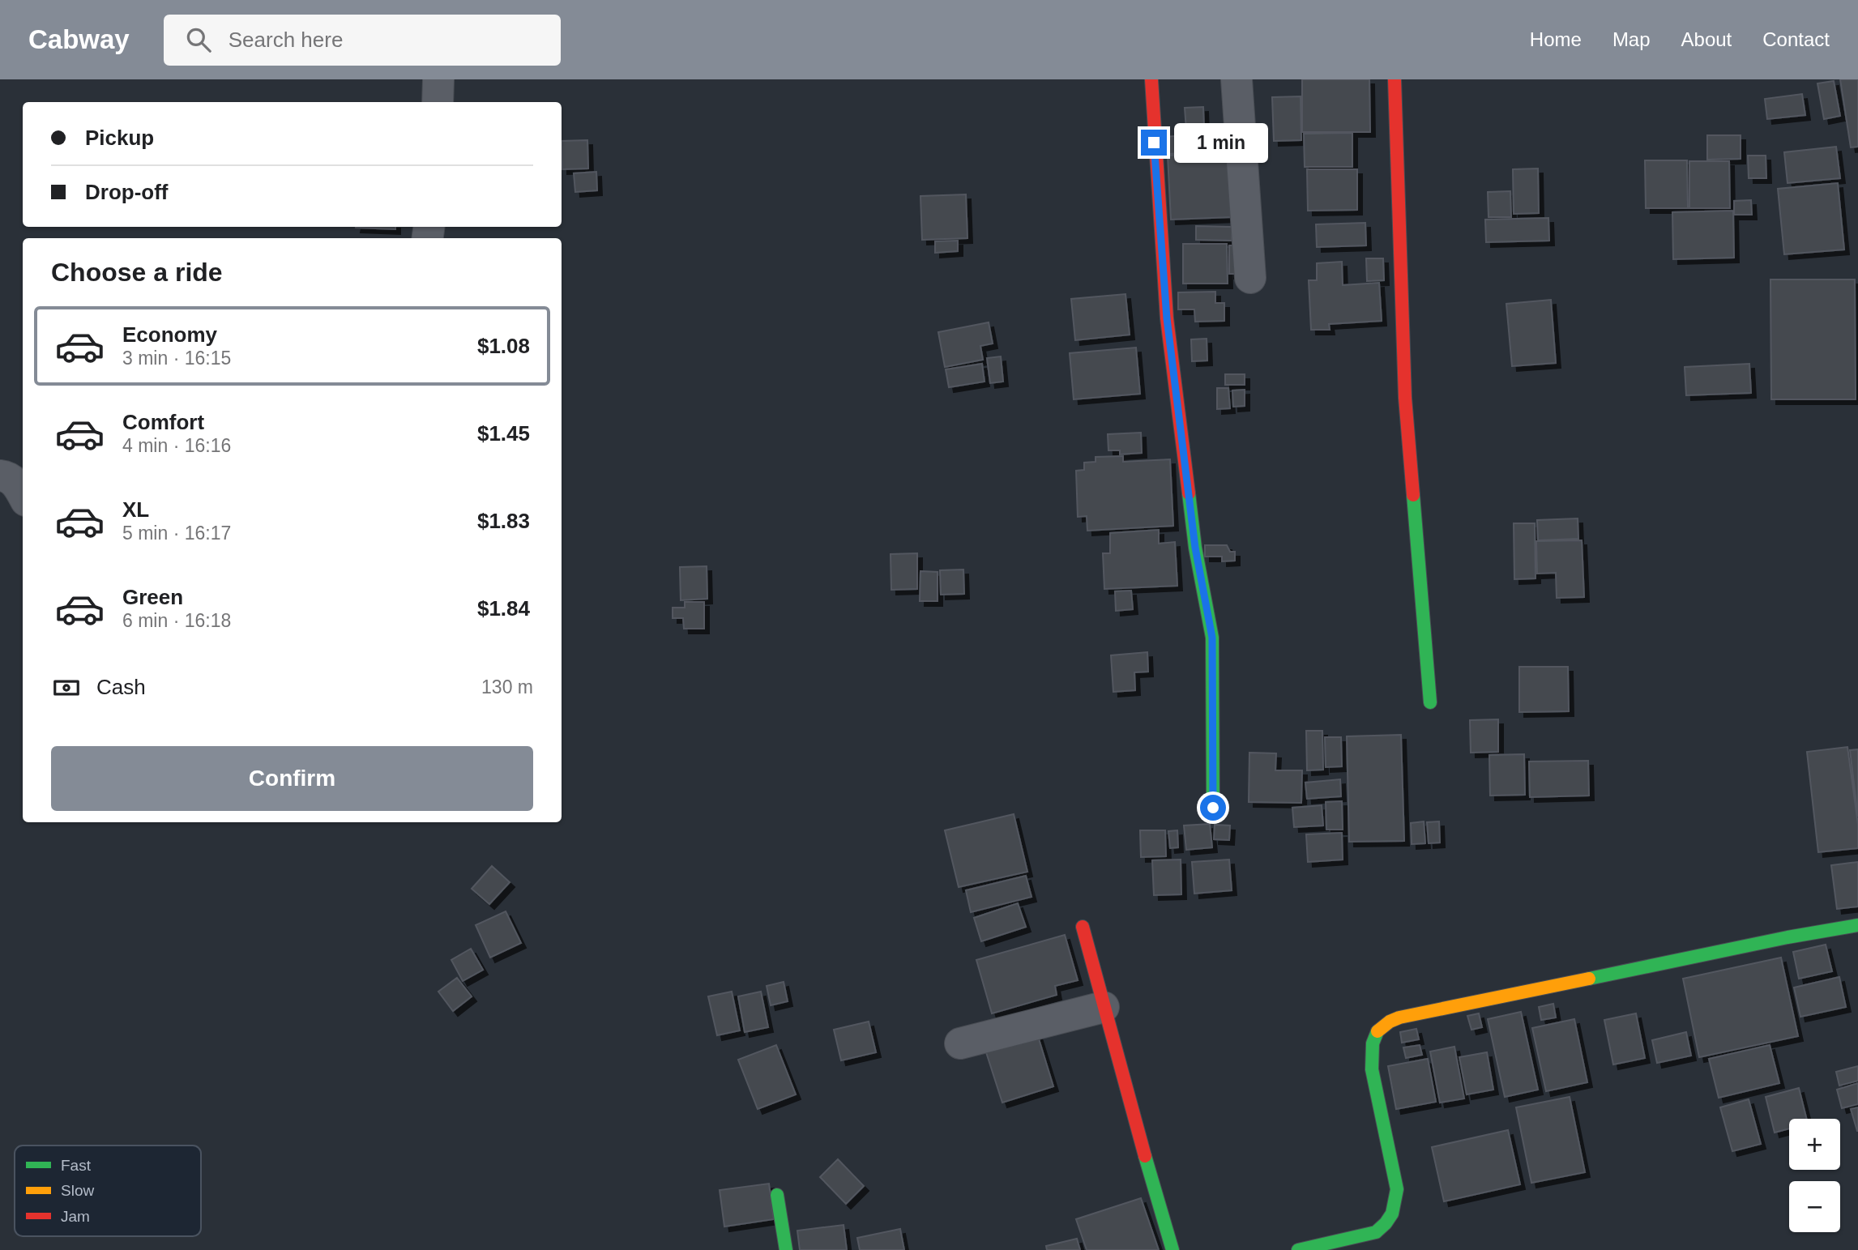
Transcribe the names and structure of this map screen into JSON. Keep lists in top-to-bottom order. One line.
{"legend":["Fast","Slow","Jam"],"page":{"header":"Cabway","search":"Search here","nav":["Home","Map","About","Contact"],"banner":["Pickup","Drop-off"],"bubble":"1 min","heading":"Choose a ride","list":[{"name":"Economy","note":"3 min · 16:15","value":"$1.08"},{"name":"Comfort","note":"4 min · 16:16","value":"$1.45"},{"name":"XL","note":"5 min · 16:17","value":"$1.83"},{"name":"Green","note":"6 min · 16:18","value":"$1.84"}],"pay":["Cash","130 m"],"buttons":"Confirm","map_buttons":["+","−"]}}
